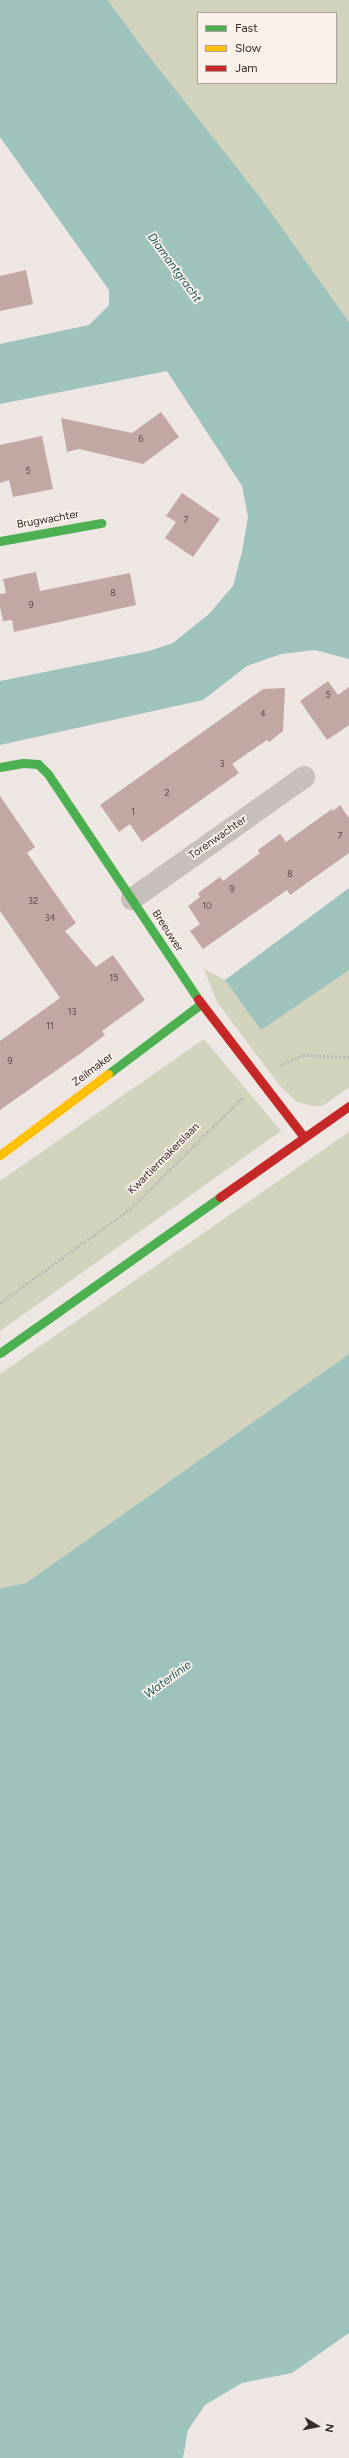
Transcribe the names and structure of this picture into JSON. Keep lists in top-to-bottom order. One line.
{"streets":{"street":["Brugwachter","Torenwachter","Breeuwer","Zeilmaker"],"path":["Kwartiermakerslaan"]},"crossings":[["Torenwachter","Breeuwer"],["Breeuwer","Zeilmaker"],["Breeuwer","Kwartiermakerslaan"]],"water":["Diamantgracht","Waterlinie"],"house_numbers":["6","5","7","8","9","5","4","3","2","1","7","8","9","32","10","34","15","13","11","9"],"legend":["Fast","Slow","Jam"],"north":"right"}
